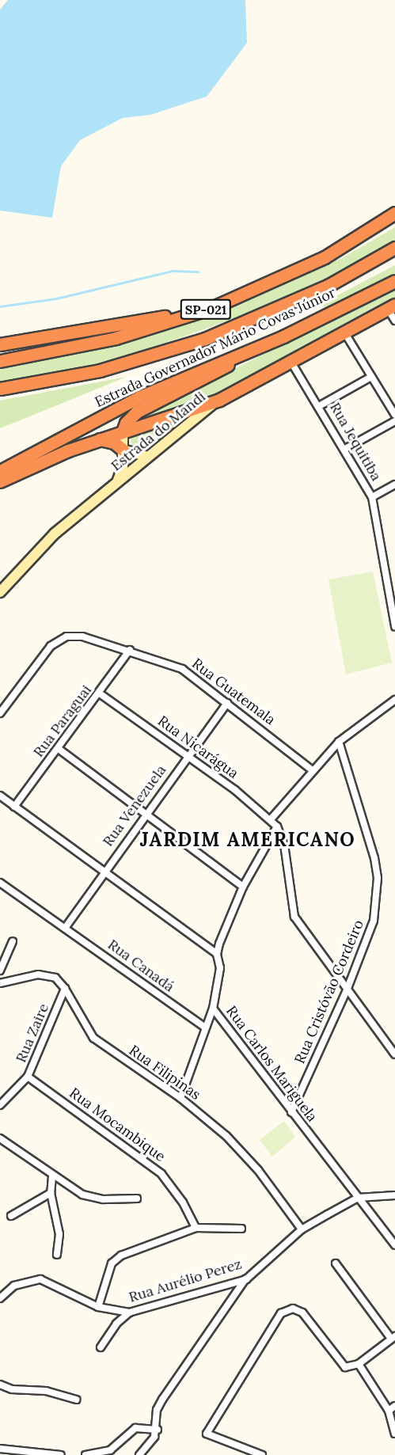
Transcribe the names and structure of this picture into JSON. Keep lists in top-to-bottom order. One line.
{"streets":{"highway":["SP-021","Estrada Governador Mário Covas Júnior"],"main road":["Estrada do Mandi"],"street":["Rua Jequitiba","Rua Guatemala","Rua Paraguai","Rua Nicarágua","Rua Venezuela","Rua Canadá","Rua Cristóvão Cordeiro","Rua Zaire","Rua Carlos Mariguela","Rua Filipinas","Rua Mocambique","Rua Aurélio Perez"]},"crossings":[["Rua Guatemala","Rua Paraguai"],["Rua Guatemala","Rua Venezuela"],["Rua Paraguai","Rua Nicarágua"],["Rua Nicarágua","Rua Venezuela"],["Rua Nicarágua","Rua Carlos Mariguela"],["Rua Venezuela","Rua Canadá"],["Rua Cristóvão Cordeiro","Rua Carlos Mariguela"],["Rua Zaire","Rua Filipinas"],["Rua Zaire","Rua Mocambique"],["Rua Carlos Mariguela","Rua Aurélio Perez"],["Rua Filipinas","Rua Aurélio Perez"]],"districts":["JARDIM AMERICANO"]}
